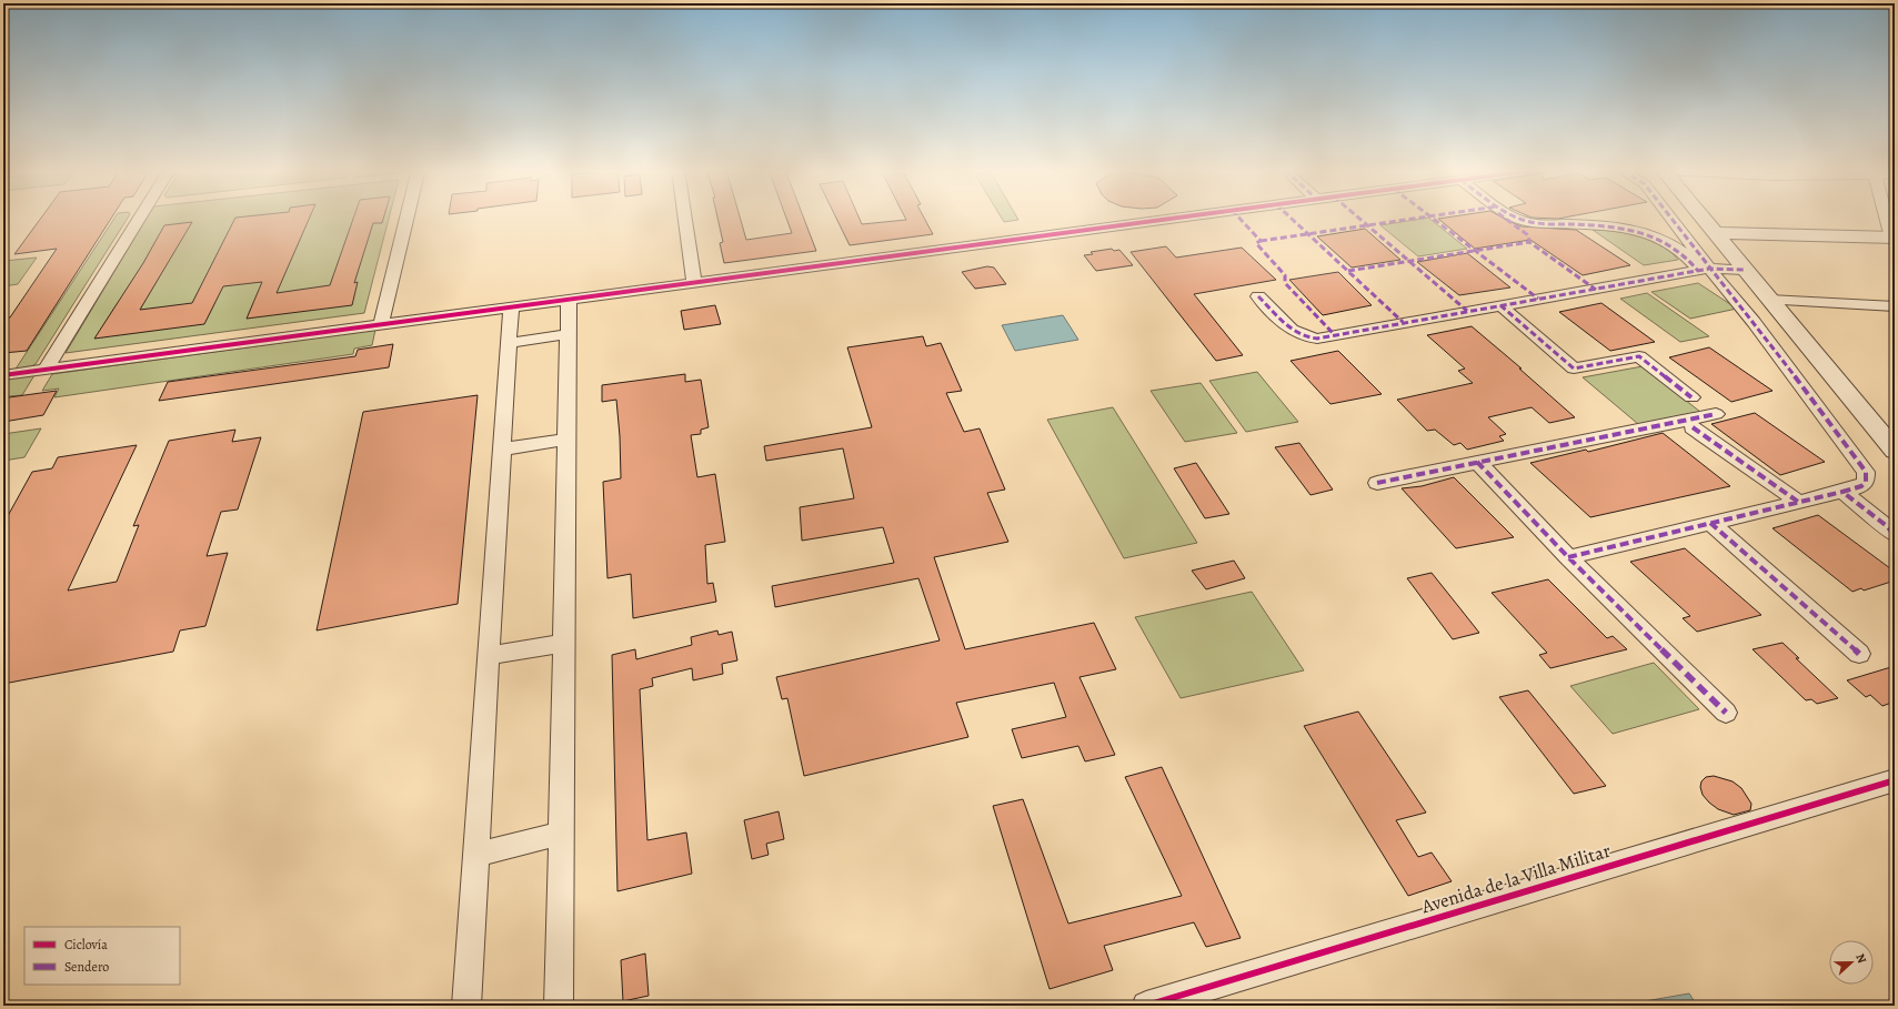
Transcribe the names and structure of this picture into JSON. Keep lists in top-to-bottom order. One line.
{"streets":{"street":["Avenida de la Villa Militar"]},"legend":["Ciclovía","Sendero"],"north":"right"}
